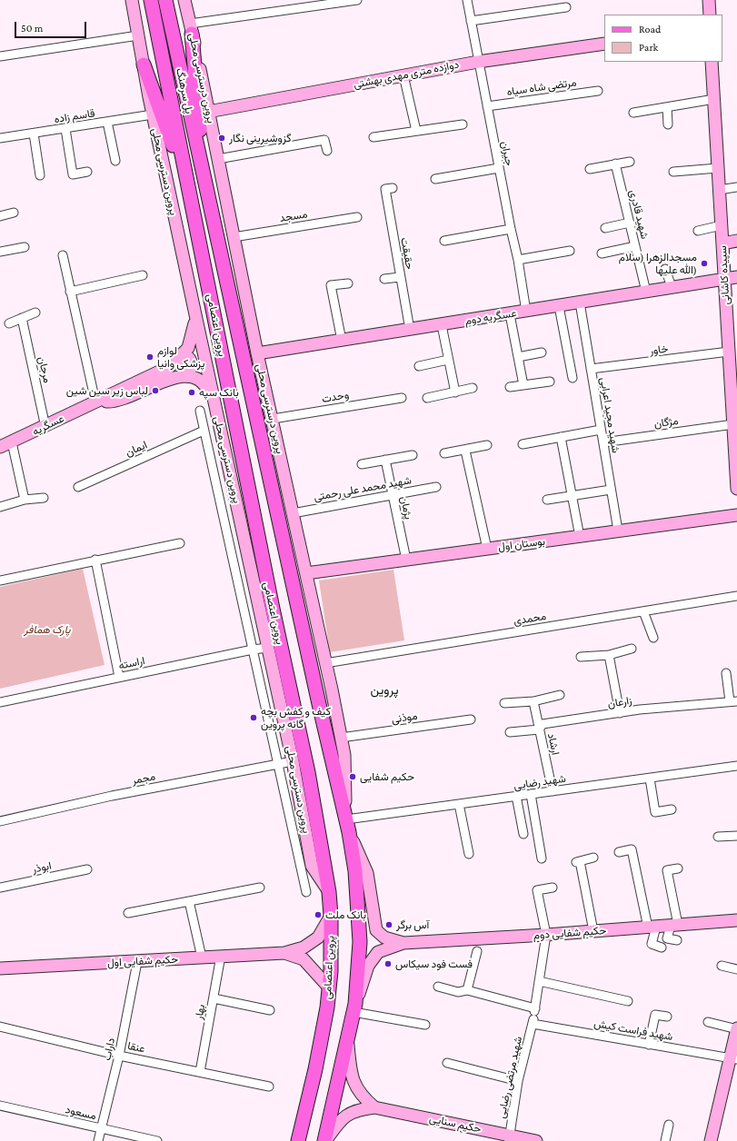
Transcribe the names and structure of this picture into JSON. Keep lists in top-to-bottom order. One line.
{"streets":{"main road":["پل سرهنگ","پروین اعتصامی"],"street":["دوازده متری مهدی بهشتی","پروین درسترسی محلی","مرتضی شاه سیاه","قاسم زاده","جیران","پروین دسترسی محلی","شهید قادری","مسجد","حقیقت","سپیده کاشانی","عسگریه دوم","خاور","مرجان","وحدت","شهید مجید اعرابی","مژگان","عسگریه","ایمان","شهید محمد علی رحمتی","پژمان","بوستان اول","محمدی","اراسته","زارعان","موذنی","ارشاد","مجمر","شهید رضایی","ابوذر","حکیم شفایی دوم","حکیم شفایی اول","بهار","شهید فراست کیش","عنقا","داراب","شهید مرتضی رضایی","مسعود","حکیم سنایی"]},"crossings":[["دوازده متری مهدی بهشتی","پروین درسترسی محلی"],["دوازده متری مهدی بهشتی","جیران"],["پروین درسترسی محلی","مسجد"],["پروین درسترسی محلی","عسگریه دوم"],["پروین درسترسی محلی","پروین اعتصامی"],["پروین درسترسی محلی","وحدت"],["پروین درسترسی محلی","شهید محمد علی رحمتی"],["پروین درسترسی محلی","بوستان اول"],["پروین درسترسی محلی","محمدی"],["پروین درسترسی محلی","موذنی"],["پروین درسترسی محلی","شهید رضایی"],["مرتضی شاه سیاه","جیران"],["پل سرهنگ","پروین اعتصامی"],["قاسم زاده","پروین دسترسی محلی"],["جیران","عسگریه دوم"],["پروین دسترسی محلی","پروین اعتصامی"],["پروین دسترسی محلی","عسگریه"],["پروین دسترسی محلی","اراسته"],["پروین دسترسی محلی","مجمر"],["شهید قادری","عسگریه دوم"],["حقیقت","عسگریه دوم"],["سپیده کاشانی","عسگریه دوم"],["سپیده کاشانی","خاور"],["سپیده کاشانی","مژگان"],["عسگریه دوم","شهید مجید اعرابی"],["پروین اعتصامی","شهید رضایی"],["خاور","شهید مجید اعرابی"],["مرجان","عسگریه"],["شهید مجید اعرابی","مژگان"],["شهید مجید اعرابی","بوستان اول"],["شهید محمد علی رحمتی","پژمان"],["پژمان","بوستان اول"],["زارعان","ارشاد"],["ارشاد","شهید رضایی"],["حکیم شفایی دوم","شهید مرتضی رضایی"],["حکیم شفایی اول","بهار"],["حکیم شفایی اول","داراب"],["بهار","عنقا"],["شهید فراست کیش","شهید مرتضی رضایی"],["عنقا","داراب"],["داراب","مسعود"],["شهید مرتضی رضایی","حکیم سنایی"]],"districts":["پروین"],"parks":["پارک همافر"],"places":["گزوشیرینی نگار","مسجدالزهرا (سلام الله علیها)","لوازم پزشکی وانیا","لباس زیر سین شین","بانک سپه","کیف و کفش بچه گانه پروین","حکیم شفایی","بانک ملت","آس برگر","فست فود سیکاس"],"legend":["Road","Park"],"scale_bar":"50 m"}
